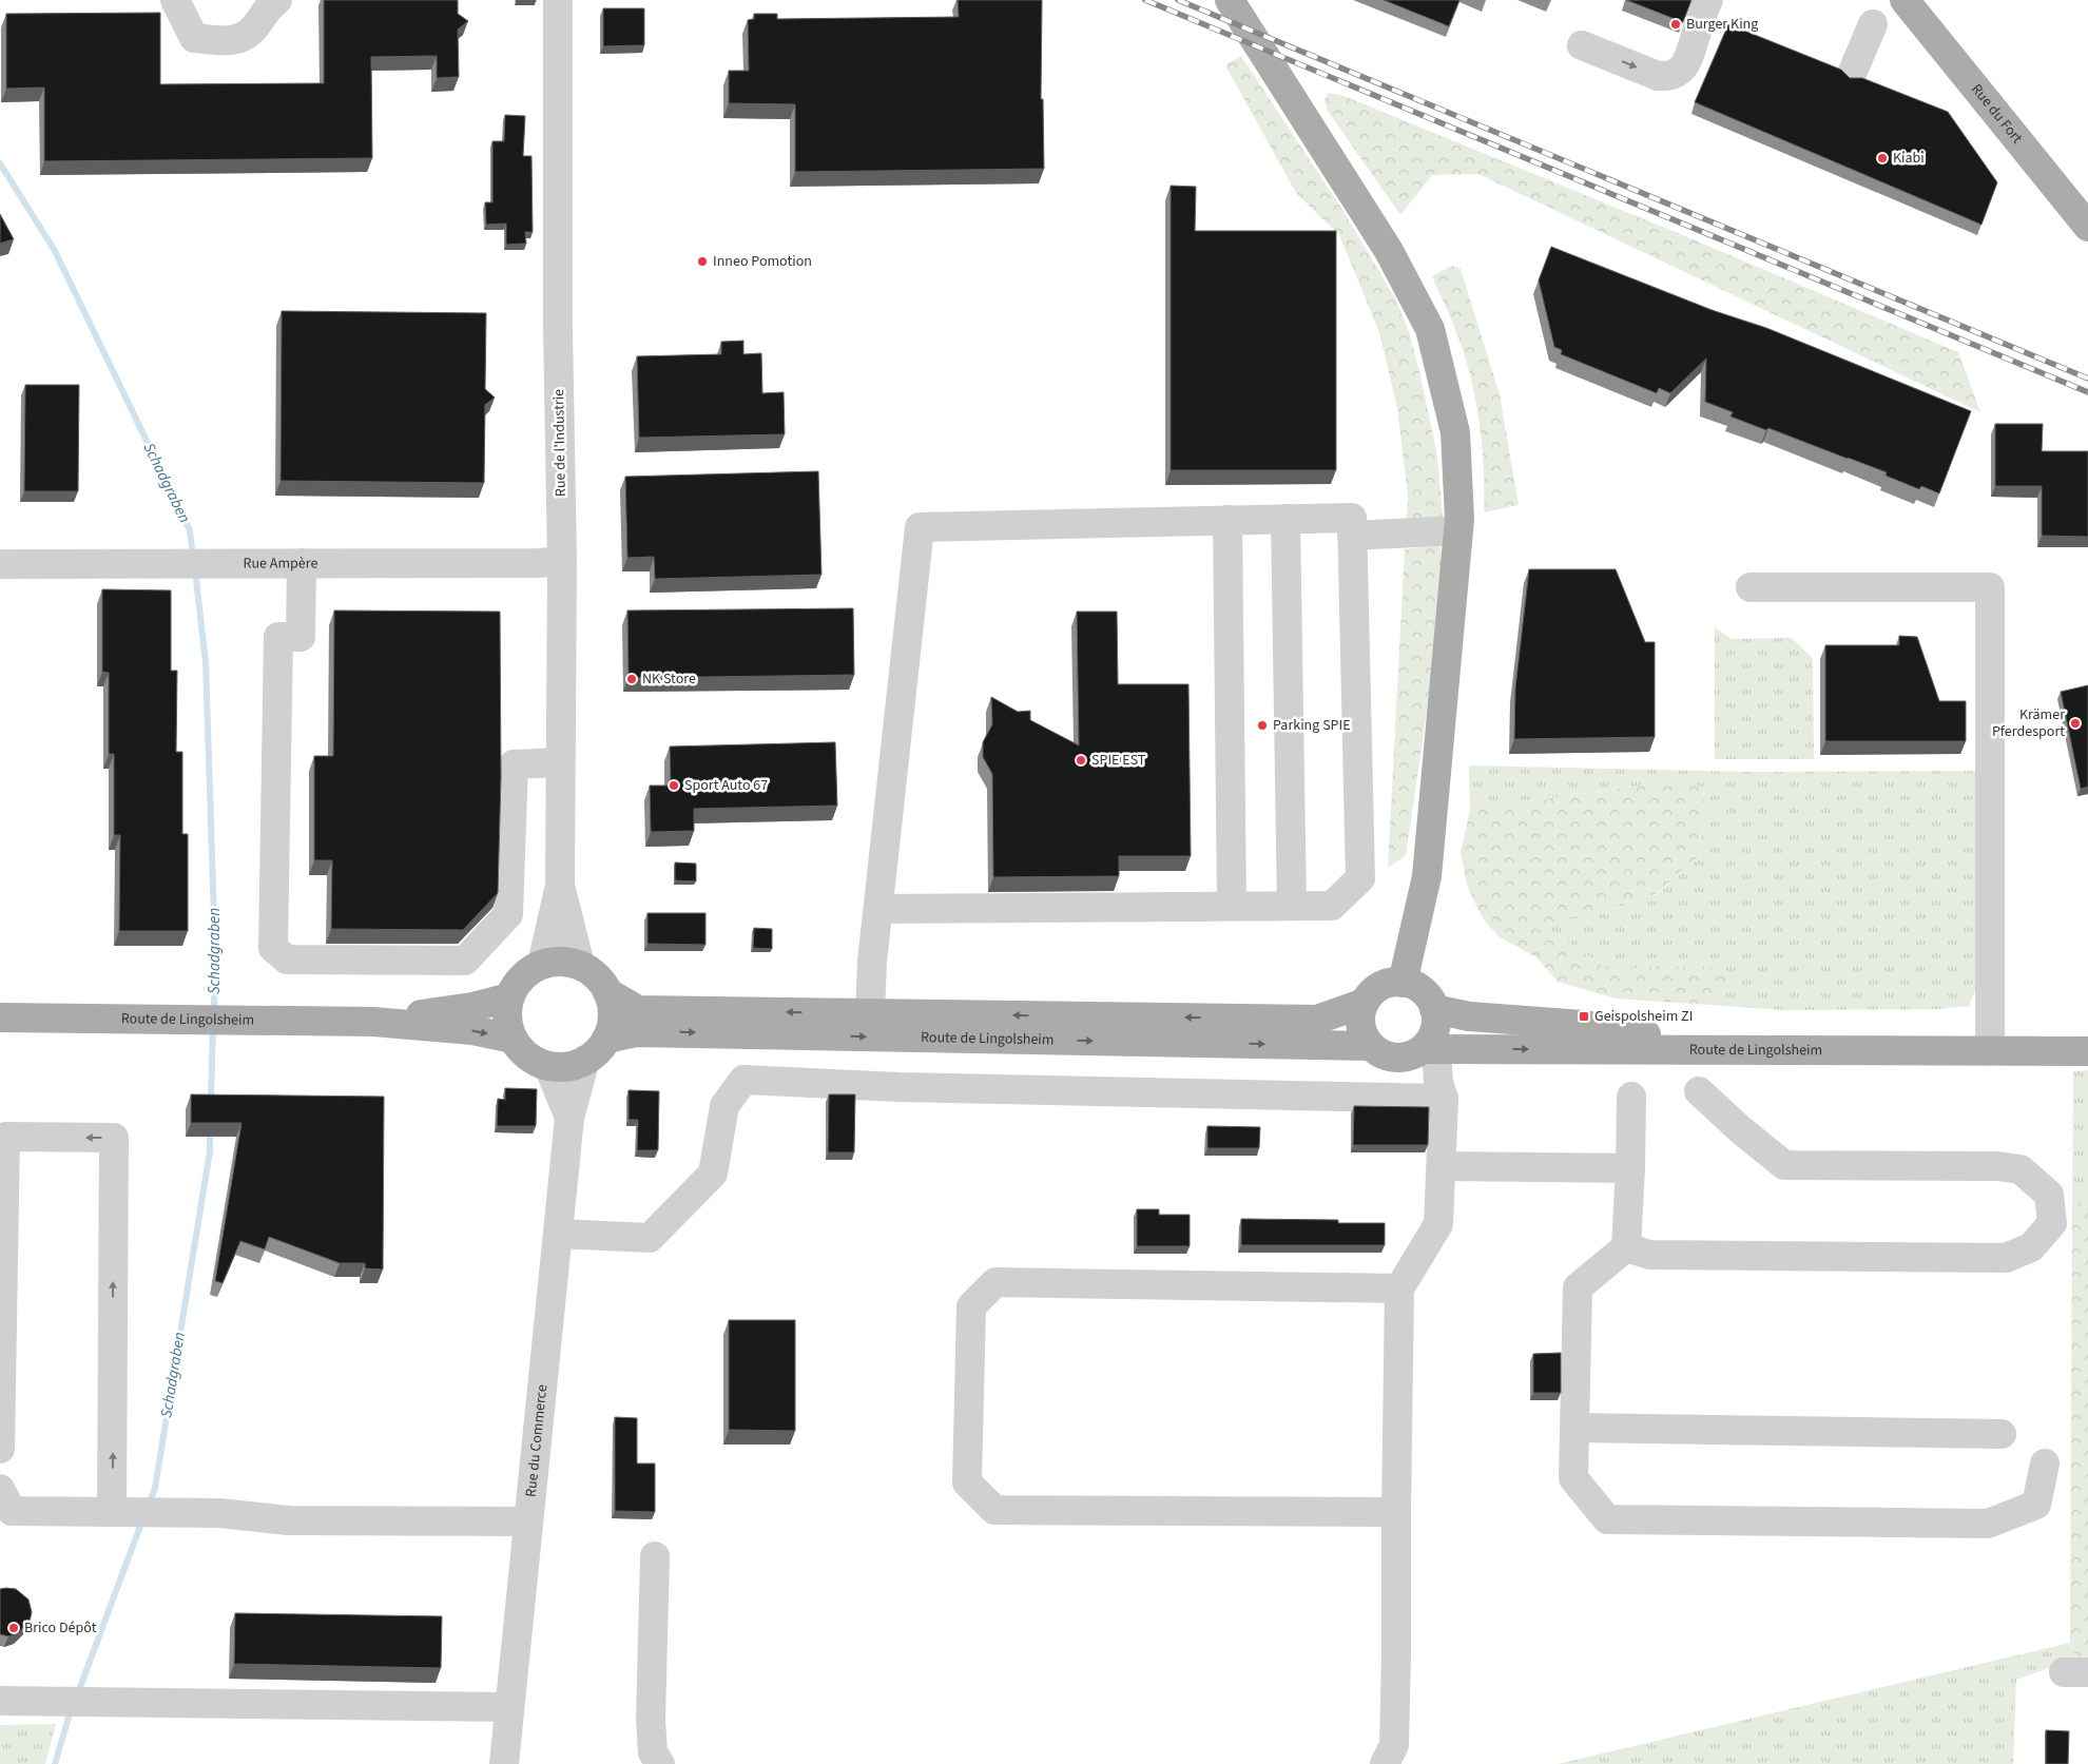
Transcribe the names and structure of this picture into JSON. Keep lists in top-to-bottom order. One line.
{"streets":{"main road":["Rue du Fort","Route de Lingolsheim"],"street":["Rue de l'Industrie","Rue Ampère","Rue du Commerce"]},"crossings":[["Rue de l'Industrie","Rue Ampère"],["Rue de l'Industrie","Route de Lingolsheim"],["Rue de l'Industrie","Rue du Commerce"],["Route de Lingolsheim","Rue du Commerce"]],"water":["Schadgraben"],"places":{"other":["Burger King","Kiabi","Inneo Pomotion","NK Store","Krämer Pferdesport","Parking SPIE","SPIE EST","Sport Auto 67","Brico Dépôt"],"transit":["Geispolsheim ZI"]}}
